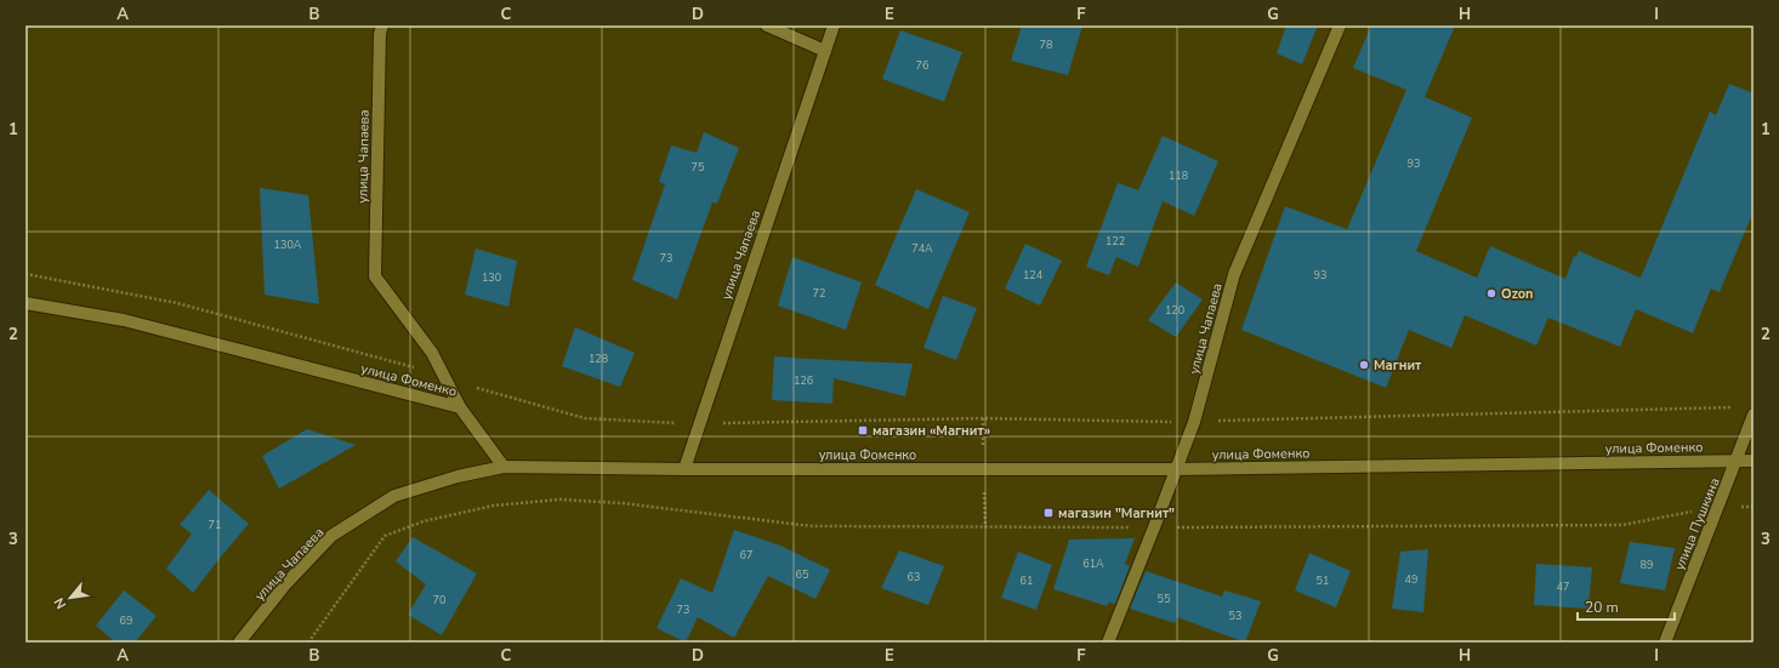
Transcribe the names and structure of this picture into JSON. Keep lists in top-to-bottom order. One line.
{"streets":{"street":["улица Чапаева","улица Фоменко","улица Пушкина"]},"crossings":[["улица Чапаева","улица Фоменко"],["улица Фоменко","улица Пушкина"]],"places":{"other":["Ozon","Магнит"],"transit":["магазин «Магнит»","магазин \"Магнит\""]},"house_numbers":["78","76","93","75","118","122","130А","74А","73","124","93","130","72","120","128","126","71","67","61А","89","65","63","49","61","51","47","55","70","73","53","69"],"scale_bar":"20 m","north":"bottom left","grid":{"columns":["A","B","C","D","E","F","G","H","I"],"rows":["1","2","3"]}}
